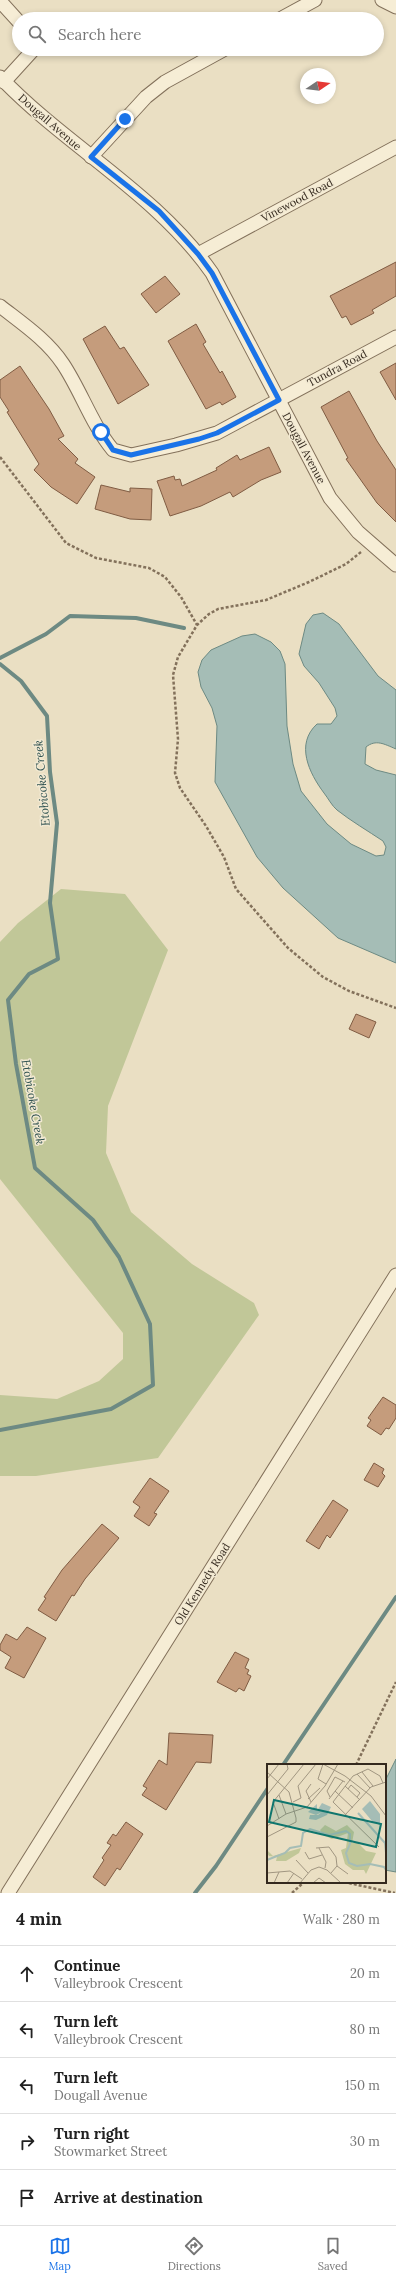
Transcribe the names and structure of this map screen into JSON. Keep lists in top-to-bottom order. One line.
{"streets":{"street":["Dougall Avenue","Vinewood Road","Tundra Road","Old Kennedy Road"]},"crossings":[["Dougall Avenue","Vinewood Road"],["Dougall Avenue","Tundra Road"]],"water":["Etobicoke Creek"],"north":"right","page":{"search":"Search here","heading":["4 min","Walk · 280 m"],"list":[["Continue","Valleybrook Crescent","20 m"],["Turn left","Valleybrook Crescent","80 m"],["Turn left","Dougall Avenue","150 m"],["Turn right","Stowmarket Street","30 m"],"Arrive at destination"],"nav":["Map","Directions","Saved"]}}
